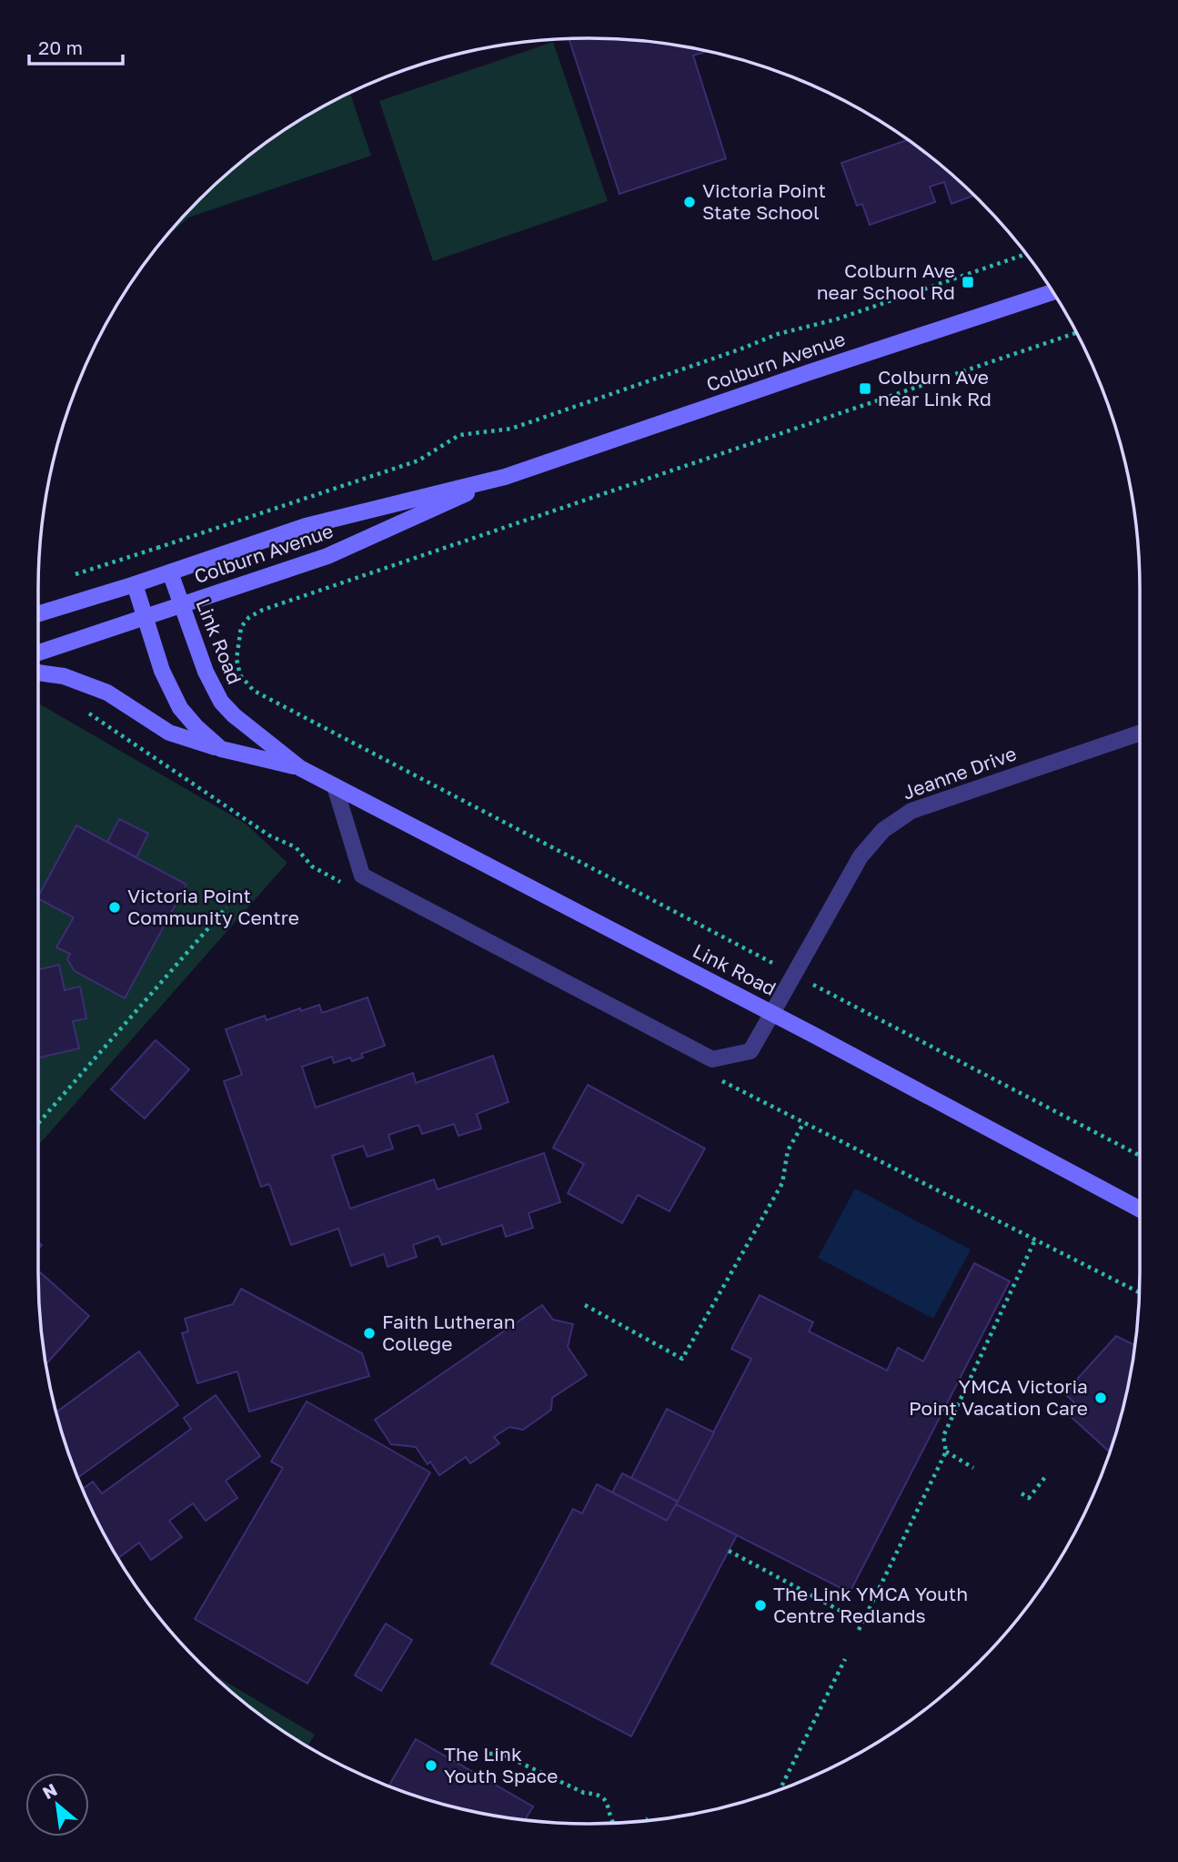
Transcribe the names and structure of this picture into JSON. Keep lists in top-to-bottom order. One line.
{"streets":{"street":["Colburn Avenue","Link Road","Jeanne Drive"]},"crossings":[["Colburn Avenue","Link Road"],["Link Road","Jeanne Drive"]],"places":{"other":["Victoria Point State School","Victoria Point Community Centre","Faith Lutheran College","YMCA Victoria Point Vacation Care","The Link YMCA Youth Centre Redlands","The Link Youth Space"],"transit":["Colburn Ave near School Rd","Colburn Ave near Link Rd"]},"scale_bar":"20 m","north":"top left"}
